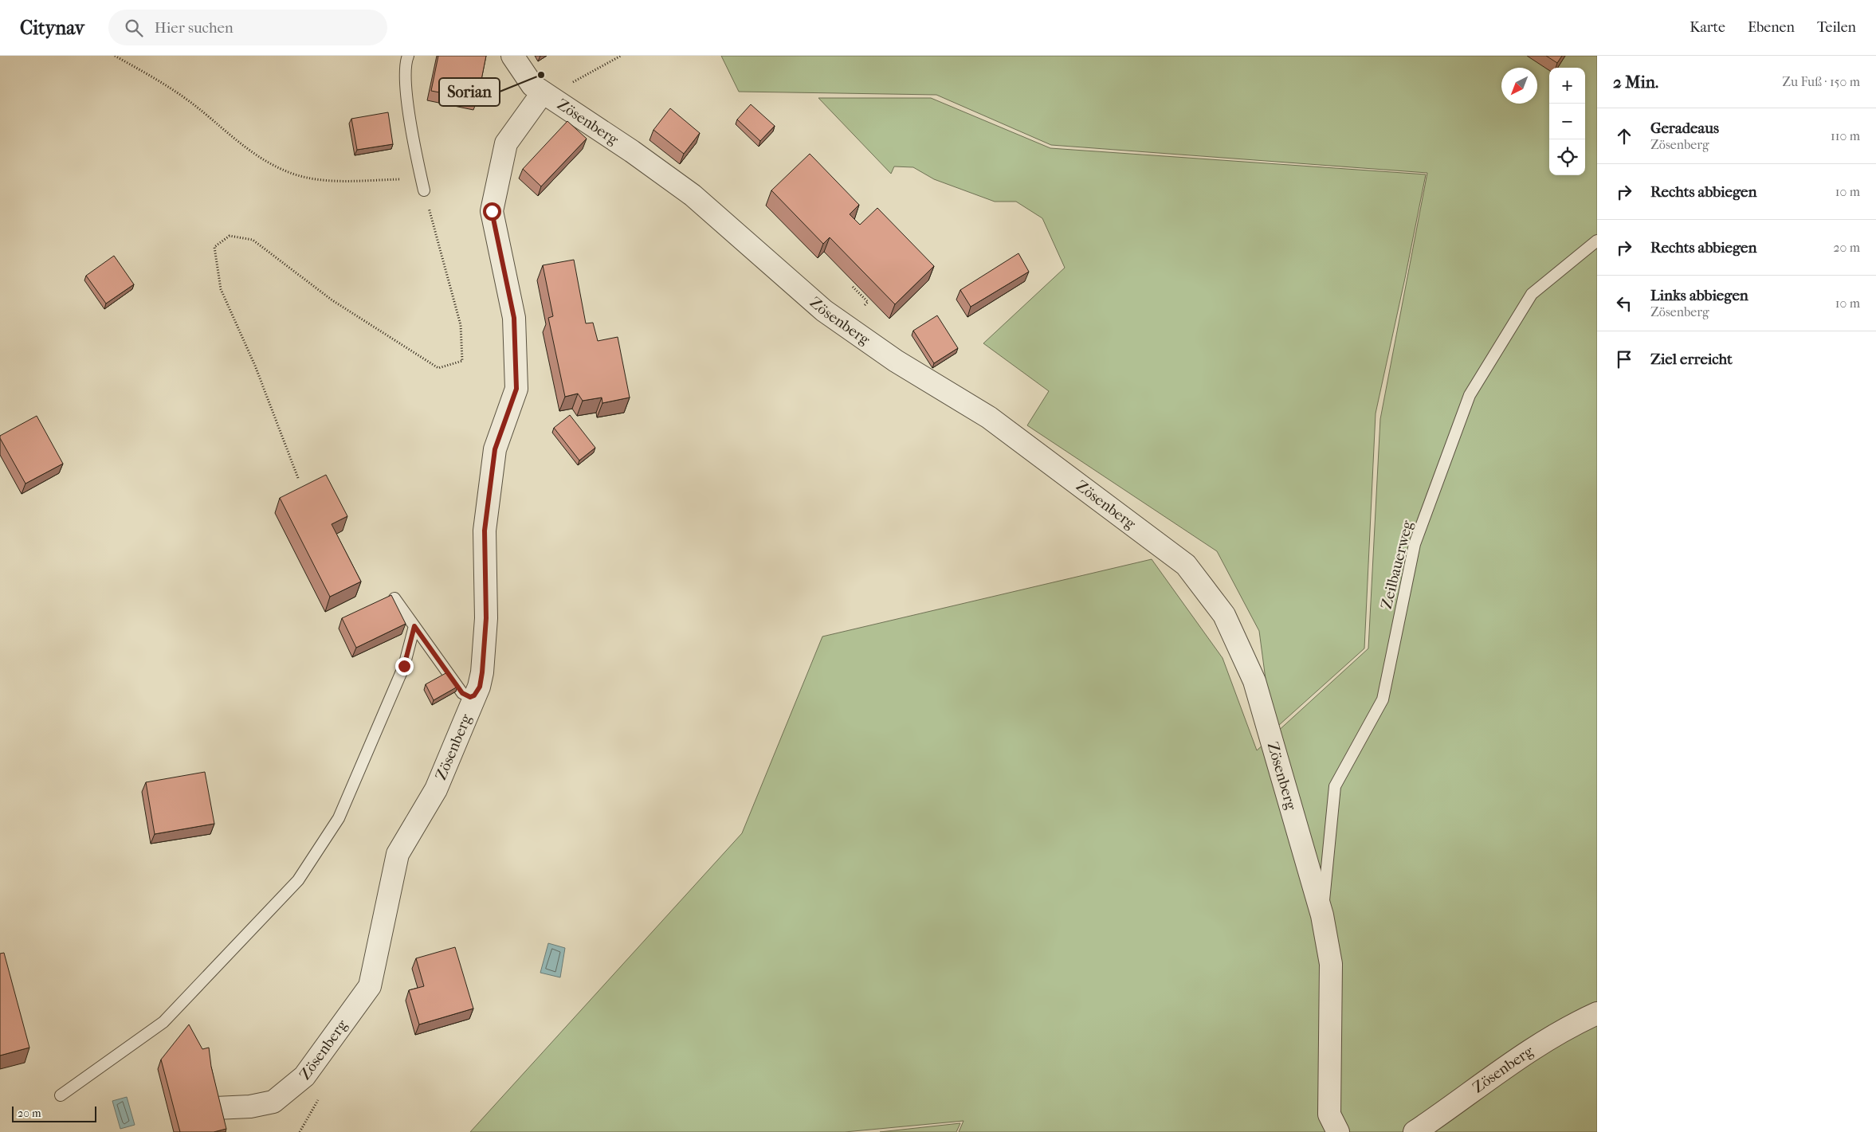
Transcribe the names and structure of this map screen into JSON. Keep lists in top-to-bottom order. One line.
{"streets":{"street":["Zösenberg"],"lane":["Zeilbauerweg"]},"crossings":[["Zösenberg","Zeilbauerweg"]],"places":["Sorian"],"scale_bar":"20 m","north":"bottom left","page":{"header":"Citynav","search":"Hier suchen","nav":["Karte","Ebenen","Teilen"],"heading":["2 Min.","Zu Fuß · 150 m"],"map_buttons":["+","−"],"list":[["Geradeaus","Zösenberg","110 m"],["Rechts abbiegen","10 m"],["Rechts abbiegen","20 m"],["Links abbiegen","Zösenberg","10 m"],"Ziel erreicht"],"scale":"20 m"}}
